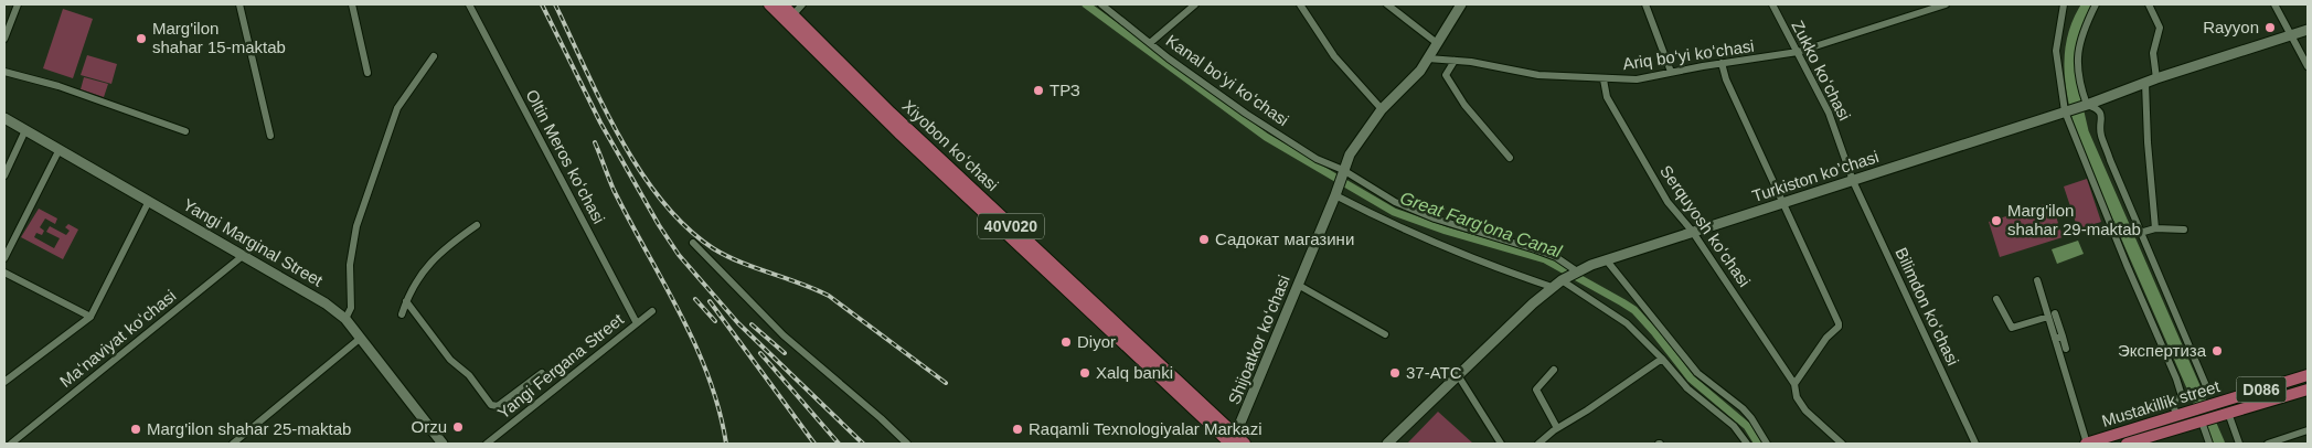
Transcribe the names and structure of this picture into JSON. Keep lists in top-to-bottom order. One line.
{"streets":{"main road":["Xiyobon koʻchasi","Turkiston ko’chasi","40V020","Yangi Marginal Street","Shijoatkor koʻchasi","D086","Mustakillik street"],"street":["Ariq boʻyi koʻchasi","Zukko koʻchasi","Kanal boʻyi koʻchasi","Oltin Meros koʻchasi","Serquyosh koʻchasi","Bilimdon koʻchasi","Maʻnaviyat koʻchasi","Yangi Fergana Street"]},"crossings":[["Ariq boʻyi koʻchasi","Zukko koʻchasi"],["Ariq boʻyi koʻchasi","Serquyosh koʻchasi"],["Ariq boʻyi koʻchasi","Shijoatkor koʻchasi"],["Zukko koʻchasi","Turkiston ko’chasi"],["Zukko koʻchasi","Bilimdon koʻchasi"],["Kanal boʻyi koʻchasi","Turkiston ko’chasi"],["Kanal boʻyi koʻchasi","Shijoatkor koʻchasi"],["Xiyobon koʻchasi","Shijoatkor koʻchasi"],["Oltin Meros koʻchasi","Yangi Fergana Street"],["Turkiston ko’chasi","Serquyosh koʻchasi"],["Turkiston ko’chasi","Bilimdon koʻchasi"],["Yangi Marginal Street","Maʻnaviyat koʻchasi"],["D086","Mustakillik street"]],"water":["Great Farg'ona Canal"],"places":["Rayyon","Marg'ilon shahar 15-maktab","ТРЗ","Marg'ilon shahar 29-maktab","Садокат магазини","Diyor","Экспертиза","Xalq banki","37-АТС","Orzu","Marg'ilon shahar 25-maktab","Raqamli Texnologiyalar Markazi"]}
